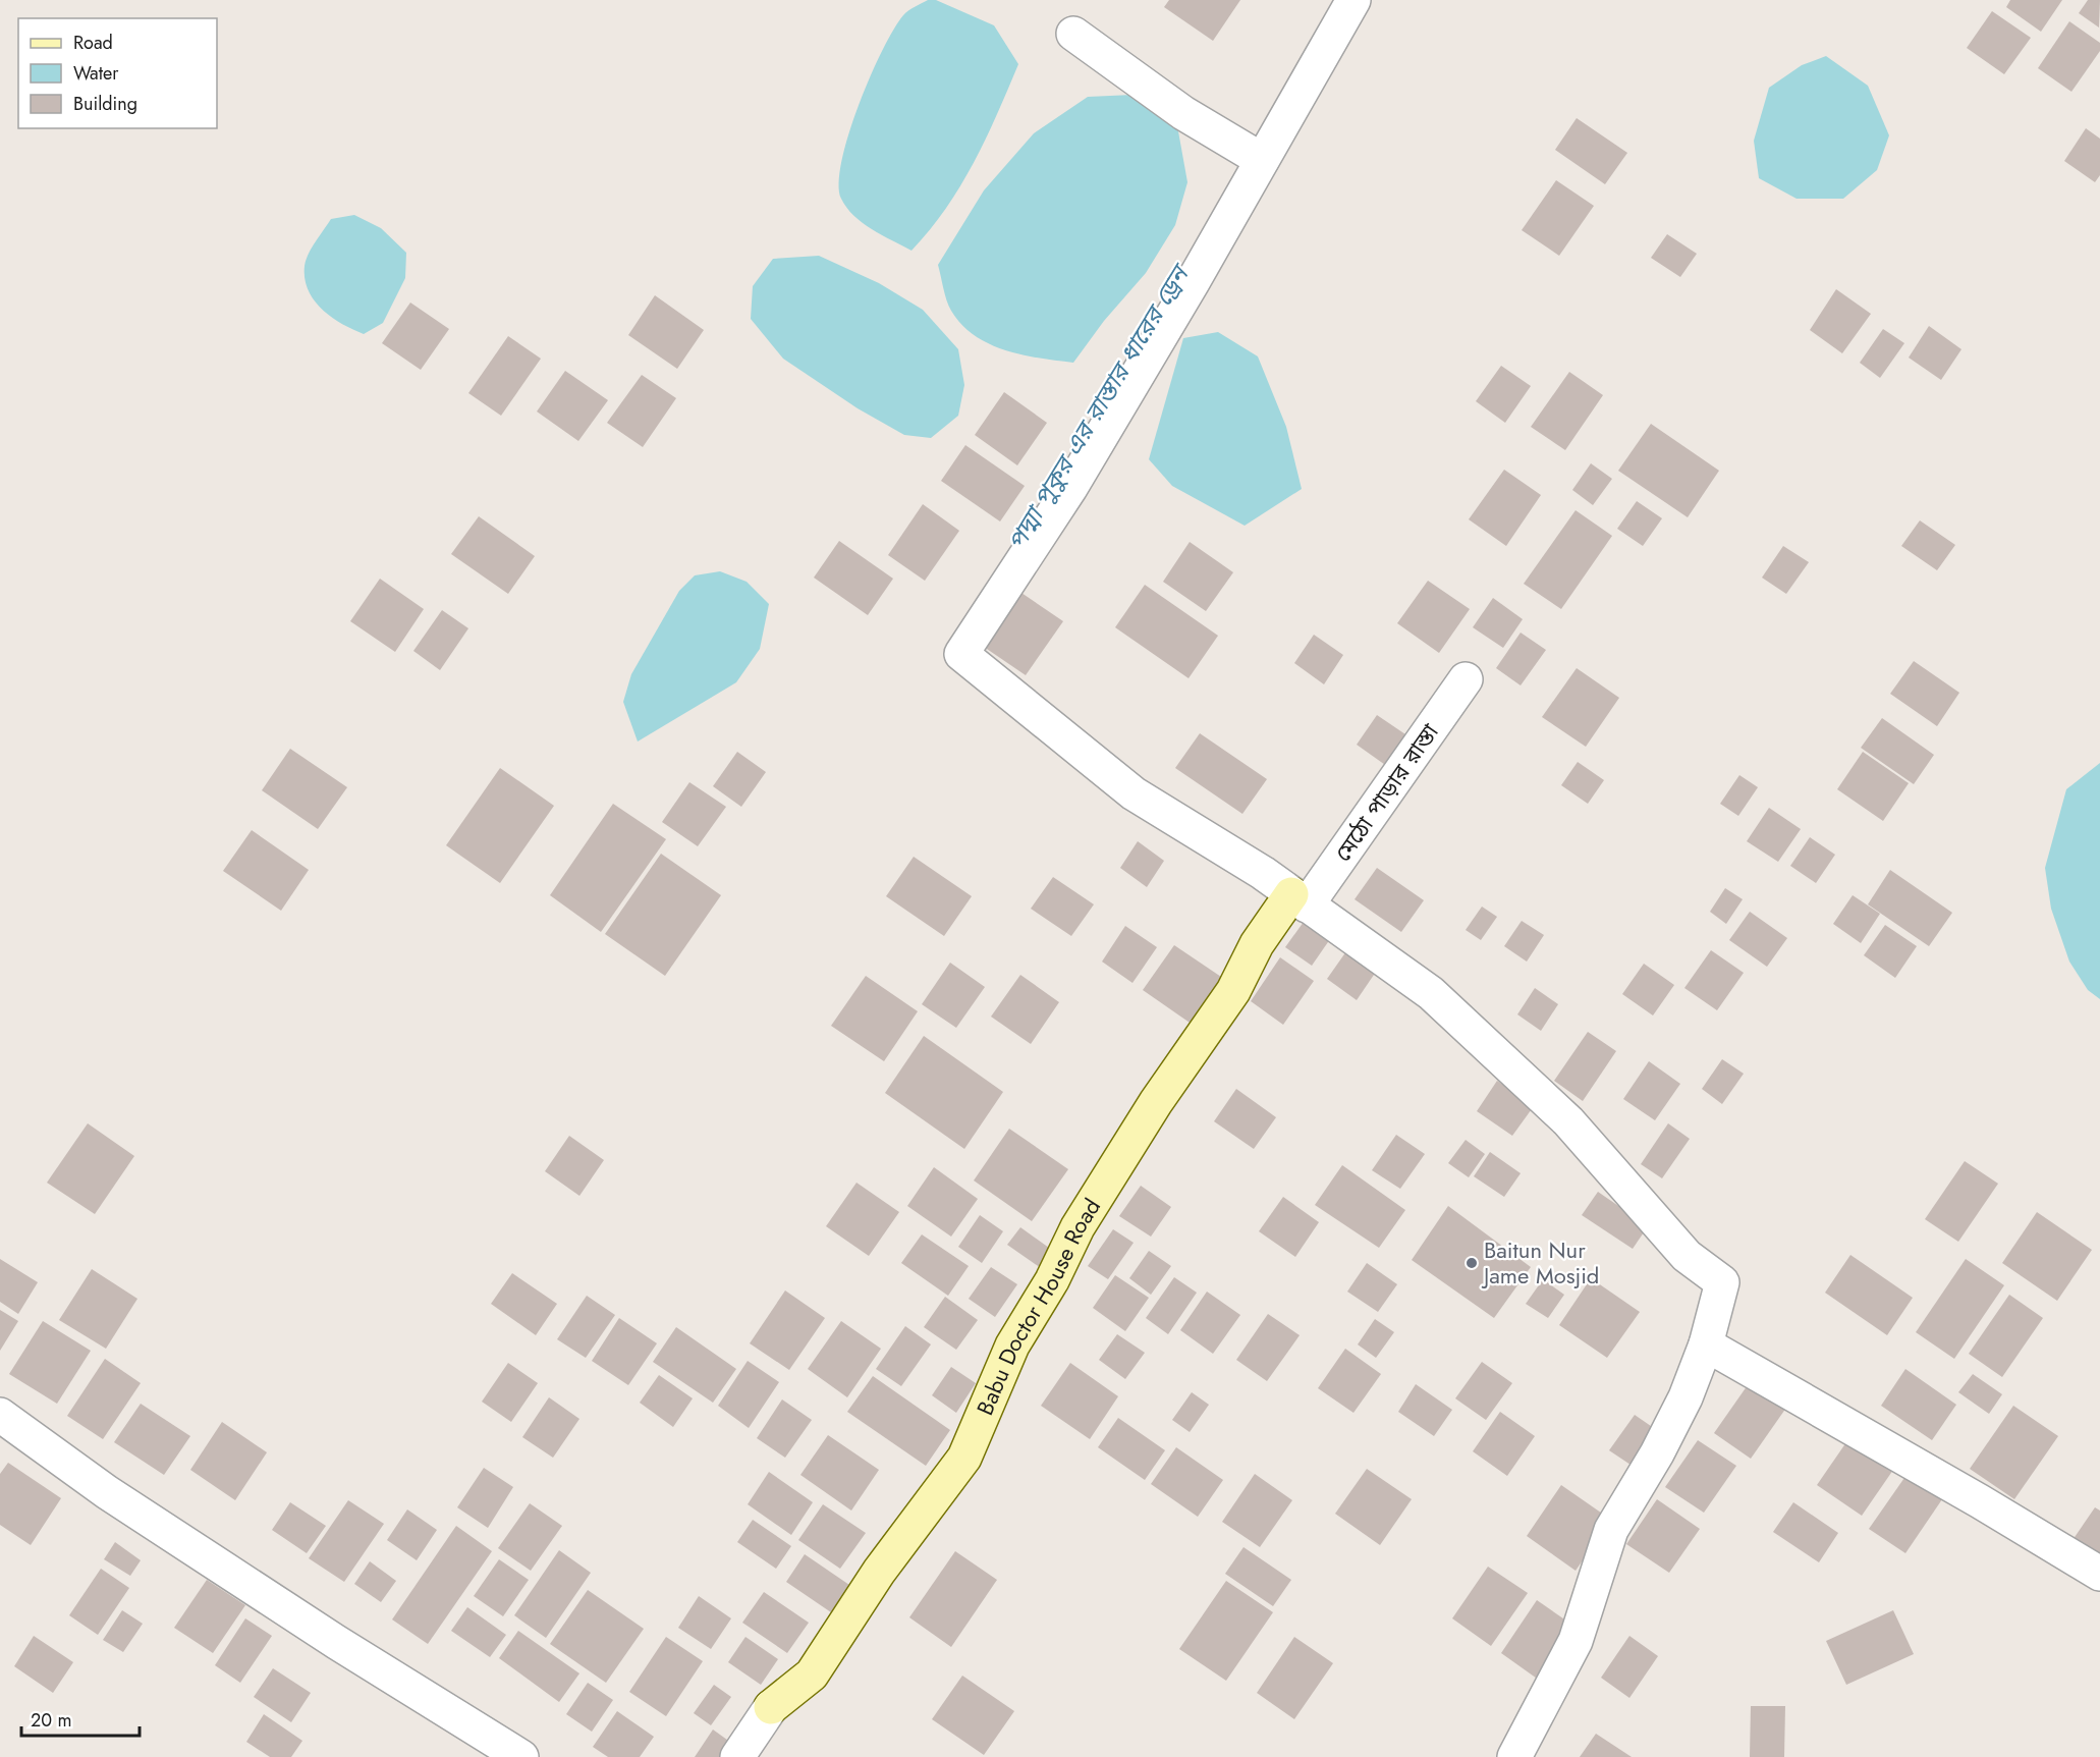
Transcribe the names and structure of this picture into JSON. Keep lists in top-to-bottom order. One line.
{"streets":{"main road":["Babu Doctor House Road"],"street":["মেঠো পাড়ার রাস্তা"]},"crossings":[["মেঠো পাড়ার রাস্তা","Babu Doctor House Road"]],"water":["পদ্মা পুকুর এর রাস্তার ধারের ড্রেন"],"places":["Baitun Nur Jame Mosjid"],"legend":["Road","Water","Building"],"scale_bar":"20 m"}
